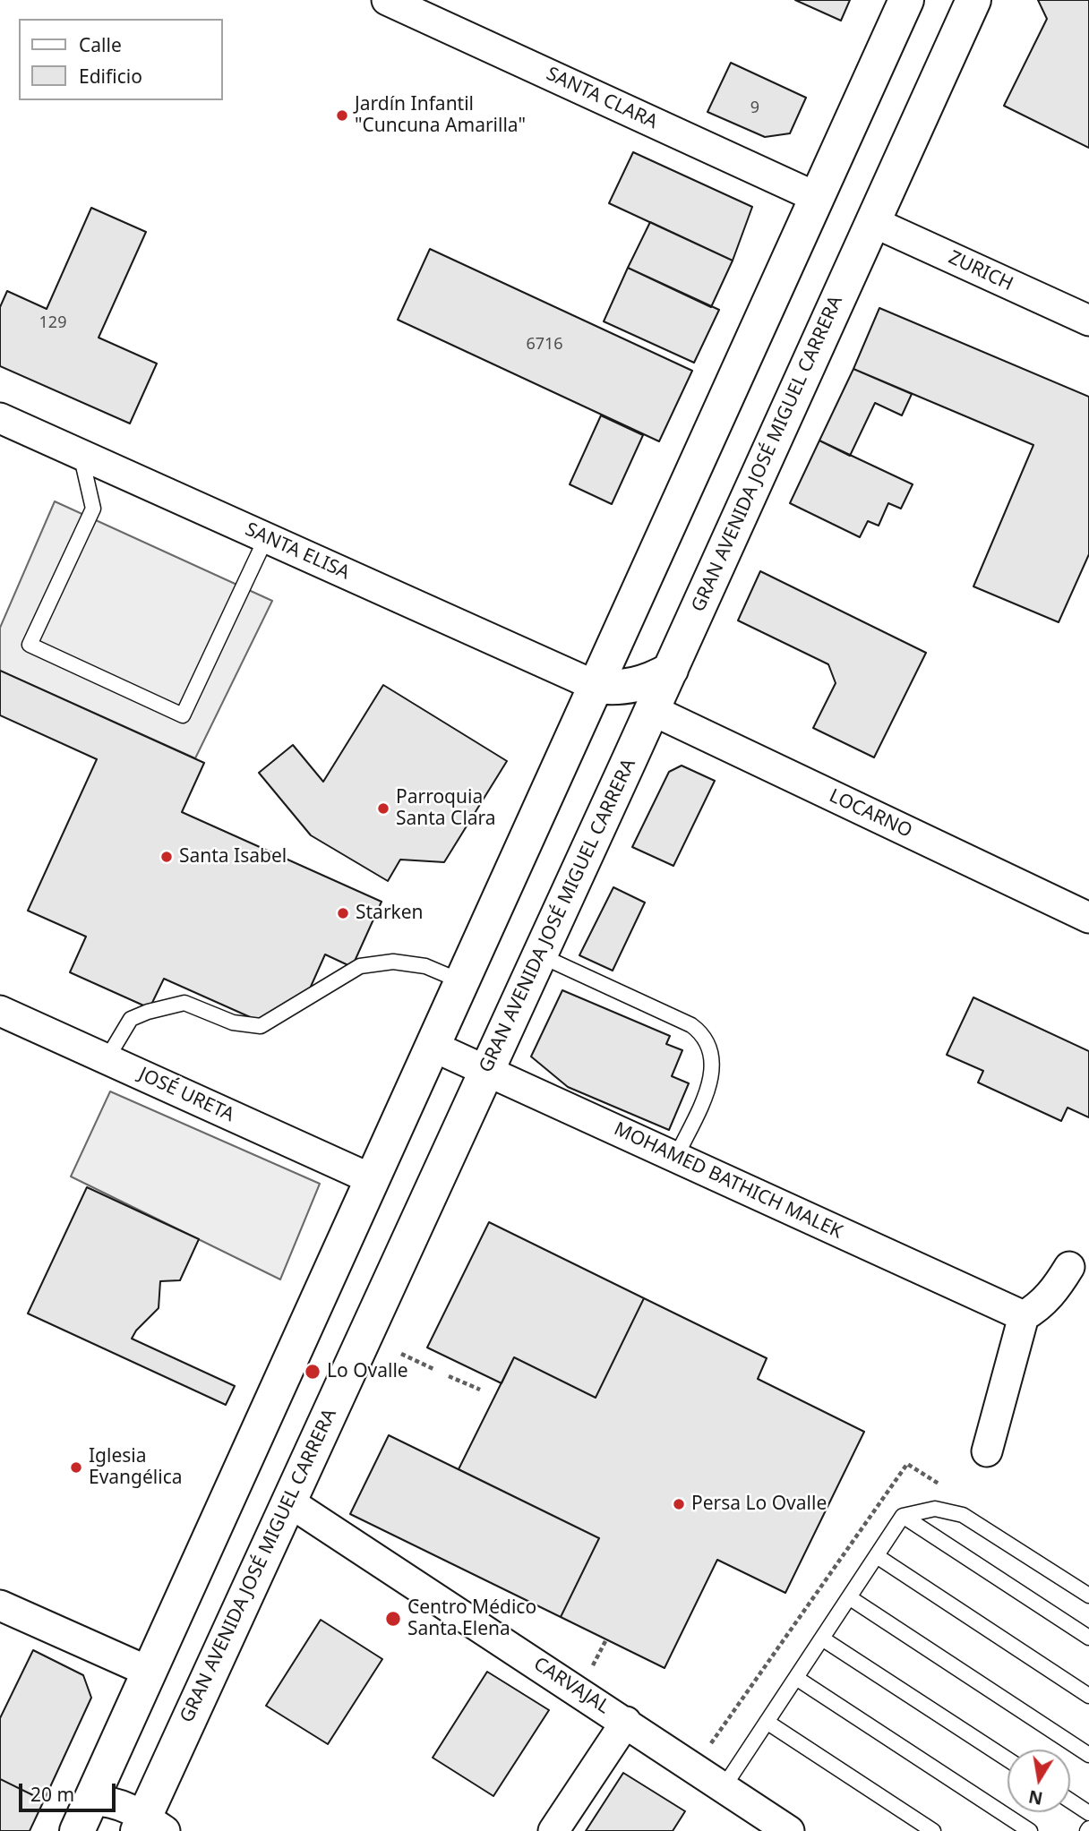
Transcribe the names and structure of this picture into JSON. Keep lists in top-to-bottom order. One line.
{"streets":{"main road":["GRAN AVENIDA JOSÉ MIGUEL CARRERA"],"street":["SANTA CLARA","ZURICH","SANTA ELISA","LOCARNO","JOSÉ URETA","MOHAMED BATHICH MALEK","CARVAJAL"]},"crossings":[["ZURICH","GRAN AVENIDA JOSÉ MIGUEL CARRERA"],["GRAN AVENIDA JOSÉ MIGUEL CARRERA","LOCARNO"],["GRAN AVENIDA JOSÉ MIGUEL CARRERA","MOHAMED BATHICH MALEK"],["GRAN AVENIDA JOSÉ MIGUEL CARRERA","CARVAJAL"]],"places":["Jardín Infantil \"Cuncuna Amarilla\"","Parroquia Santa Clara","Santa Isabel","Starken","Lo Ovalle","Iglesia Evangélica","Persa Lo Ovalle","Centro Médico Santa Elena"],"house_numbers":["9","129","6716"],"legend":["Calle","Edificio"],"scale_bar":"20 m","north":"bottom"}
